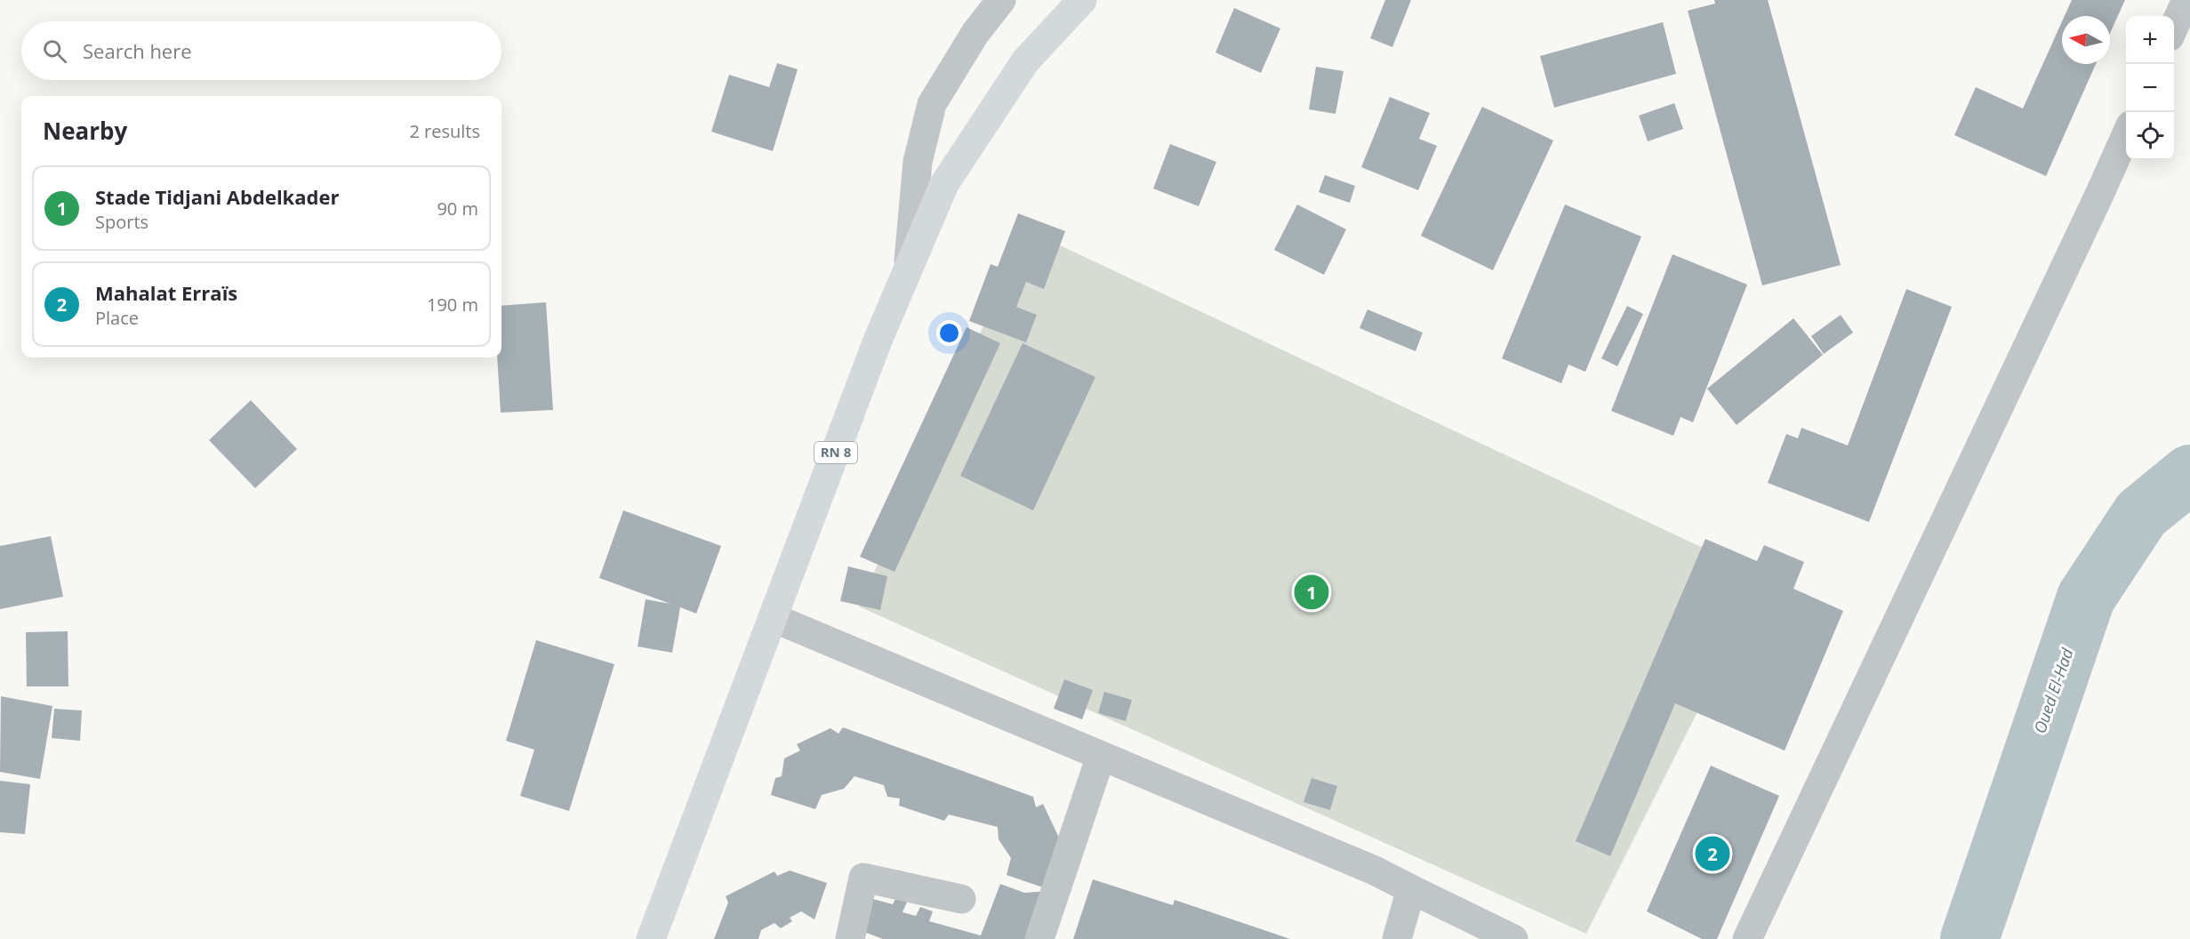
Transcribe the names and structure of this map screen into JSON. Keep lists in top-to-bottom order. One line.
{"streets":{"main road":["RN 8"]},"water":["Oued El-Had"],"north":"left","page":{"map_buttons":["+","−"],"search":"Search here","heading":["Nearby","2 results"],"list":[{"mark":"1","name":"Stade Tidjani Abdelkader","note":"Sports","value":"90 m"},{"mark":"2","name":"Mahalat Erraïs","note":"Place","value":"190 m"}],"pins":["1","2"]}}
